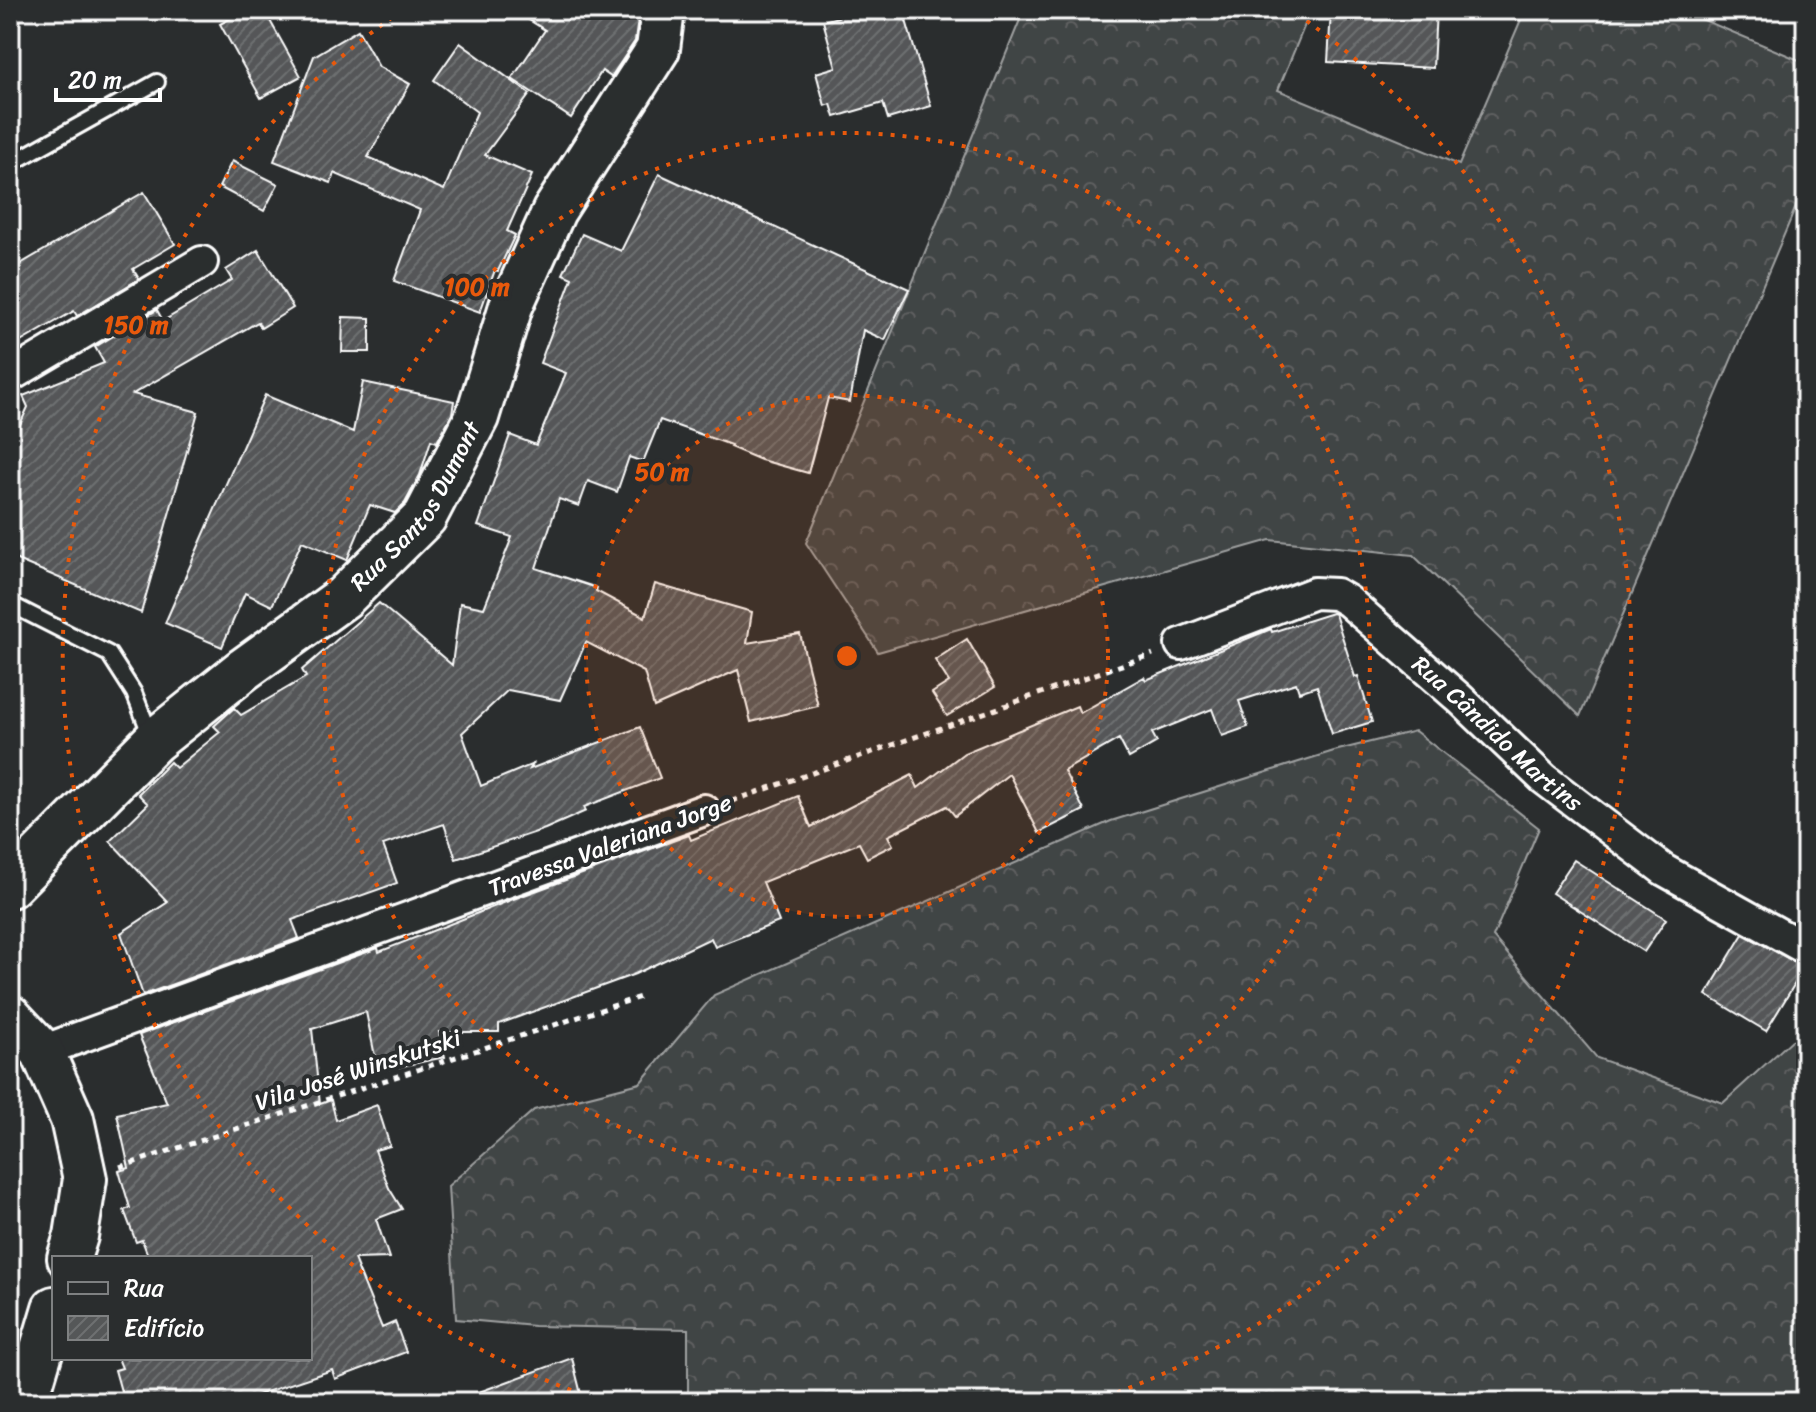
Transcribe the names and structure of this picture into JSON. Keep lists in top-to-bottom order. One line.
{"streets":{"main road":["Rua Santos Dumont"],"street":["Rua Cândido Martins","Travessa Valeriana Jorge"],"path":["Vila José Winskutski"]},"crossings":[["Rua Cândido Martins","Travessa Valeriana Jorge"]],"legend":["Rua","Edifício"],"scale_bar":"20 m","rings":["100 m","150 m","50 m"]}
